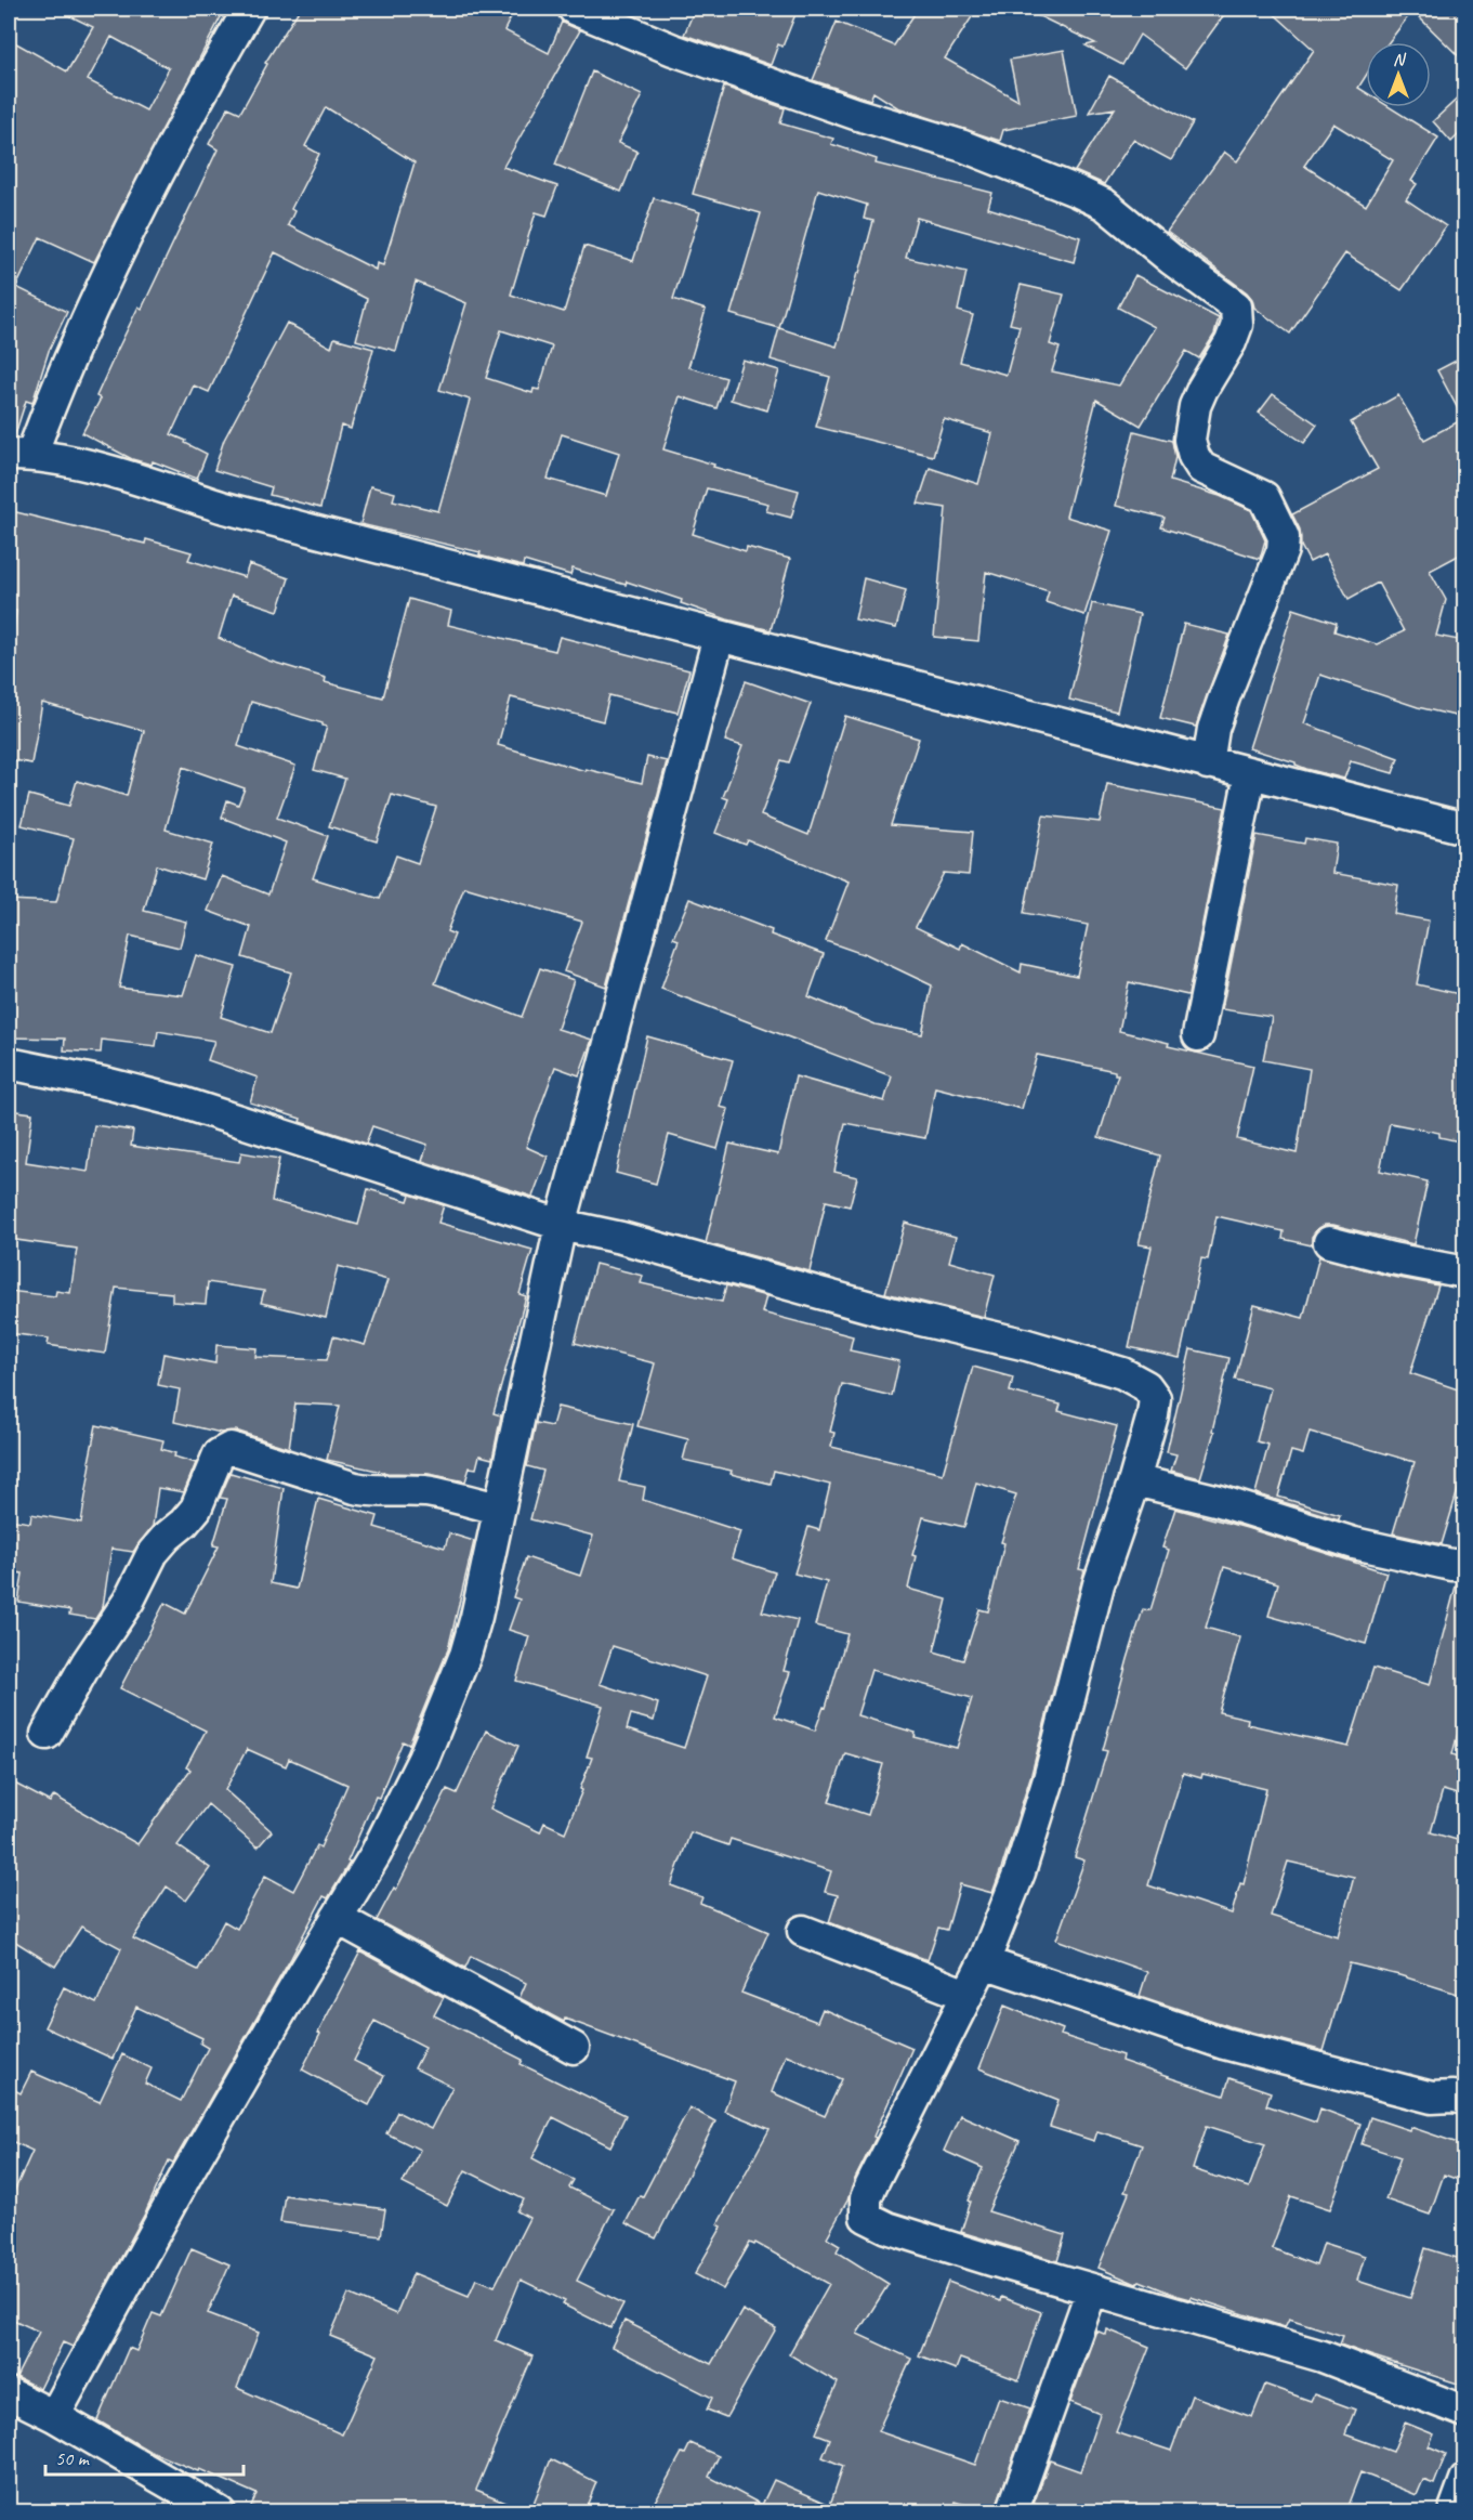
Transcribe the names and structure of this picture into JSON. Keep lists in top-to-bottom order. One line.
{"scale_bar":"50 m","north":"top"}
